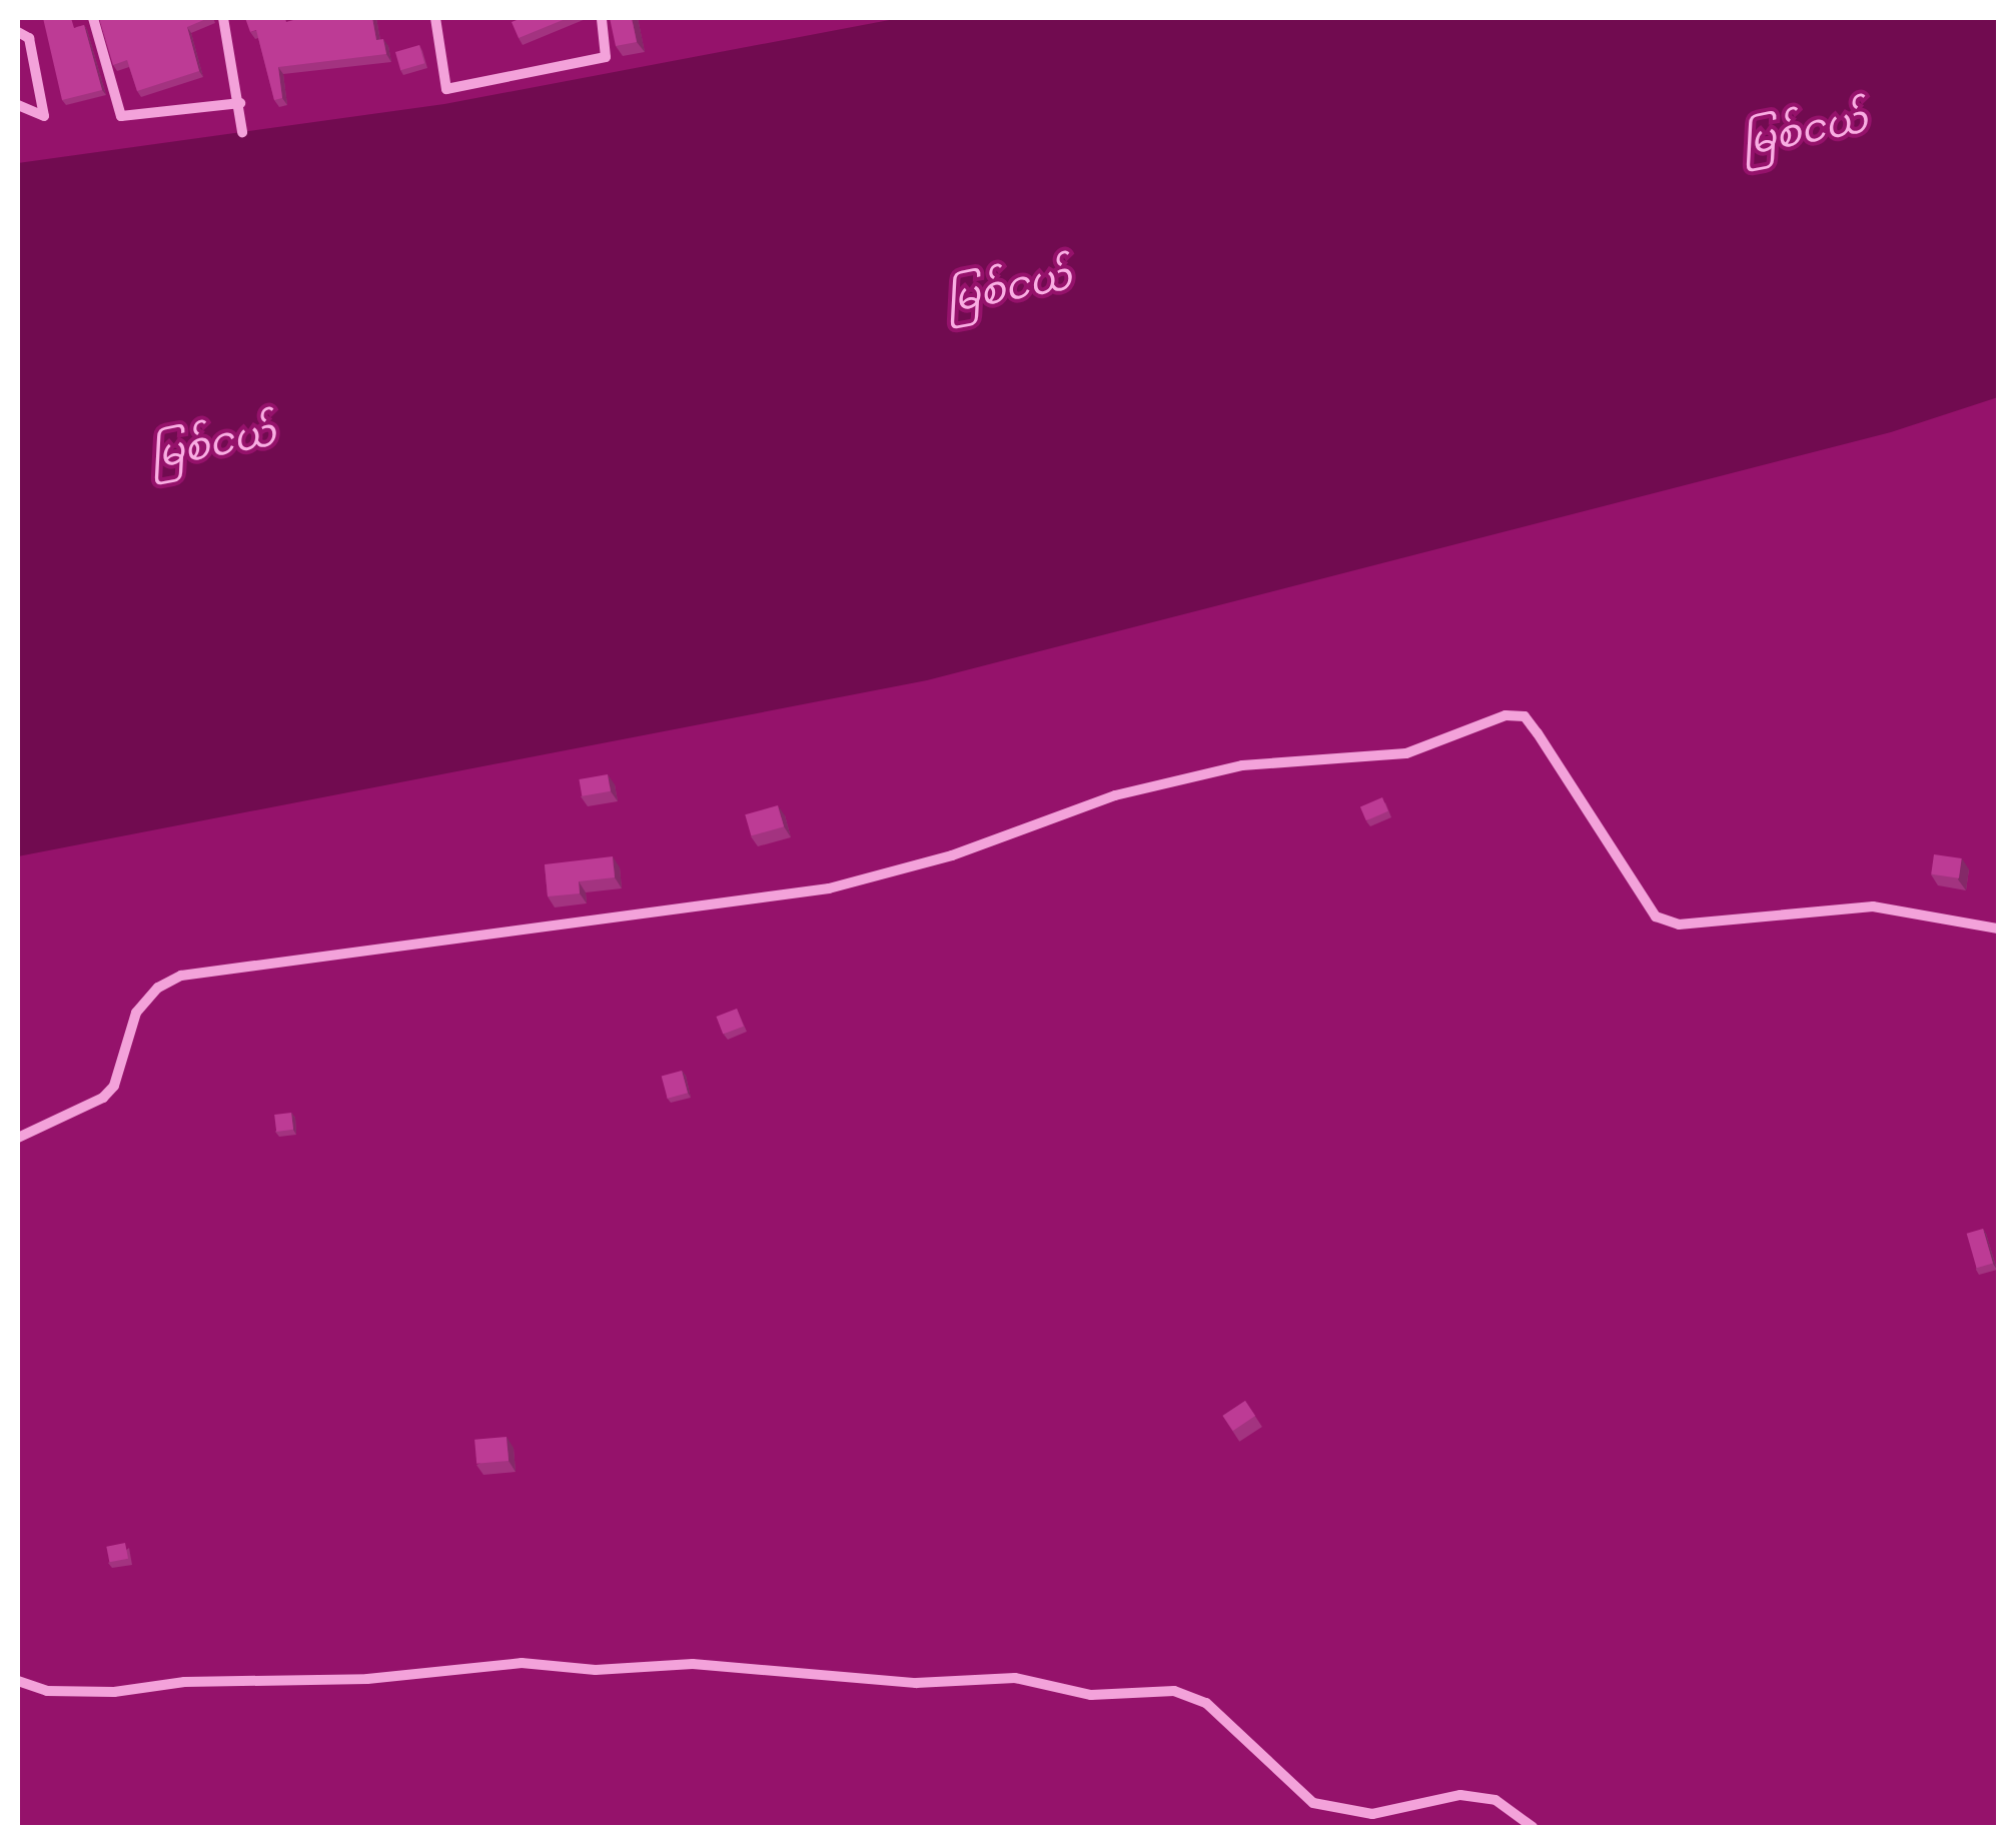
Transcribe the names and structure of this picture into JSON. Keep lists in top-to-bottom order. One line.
{"water":["မြစ်ငယ်"]}
